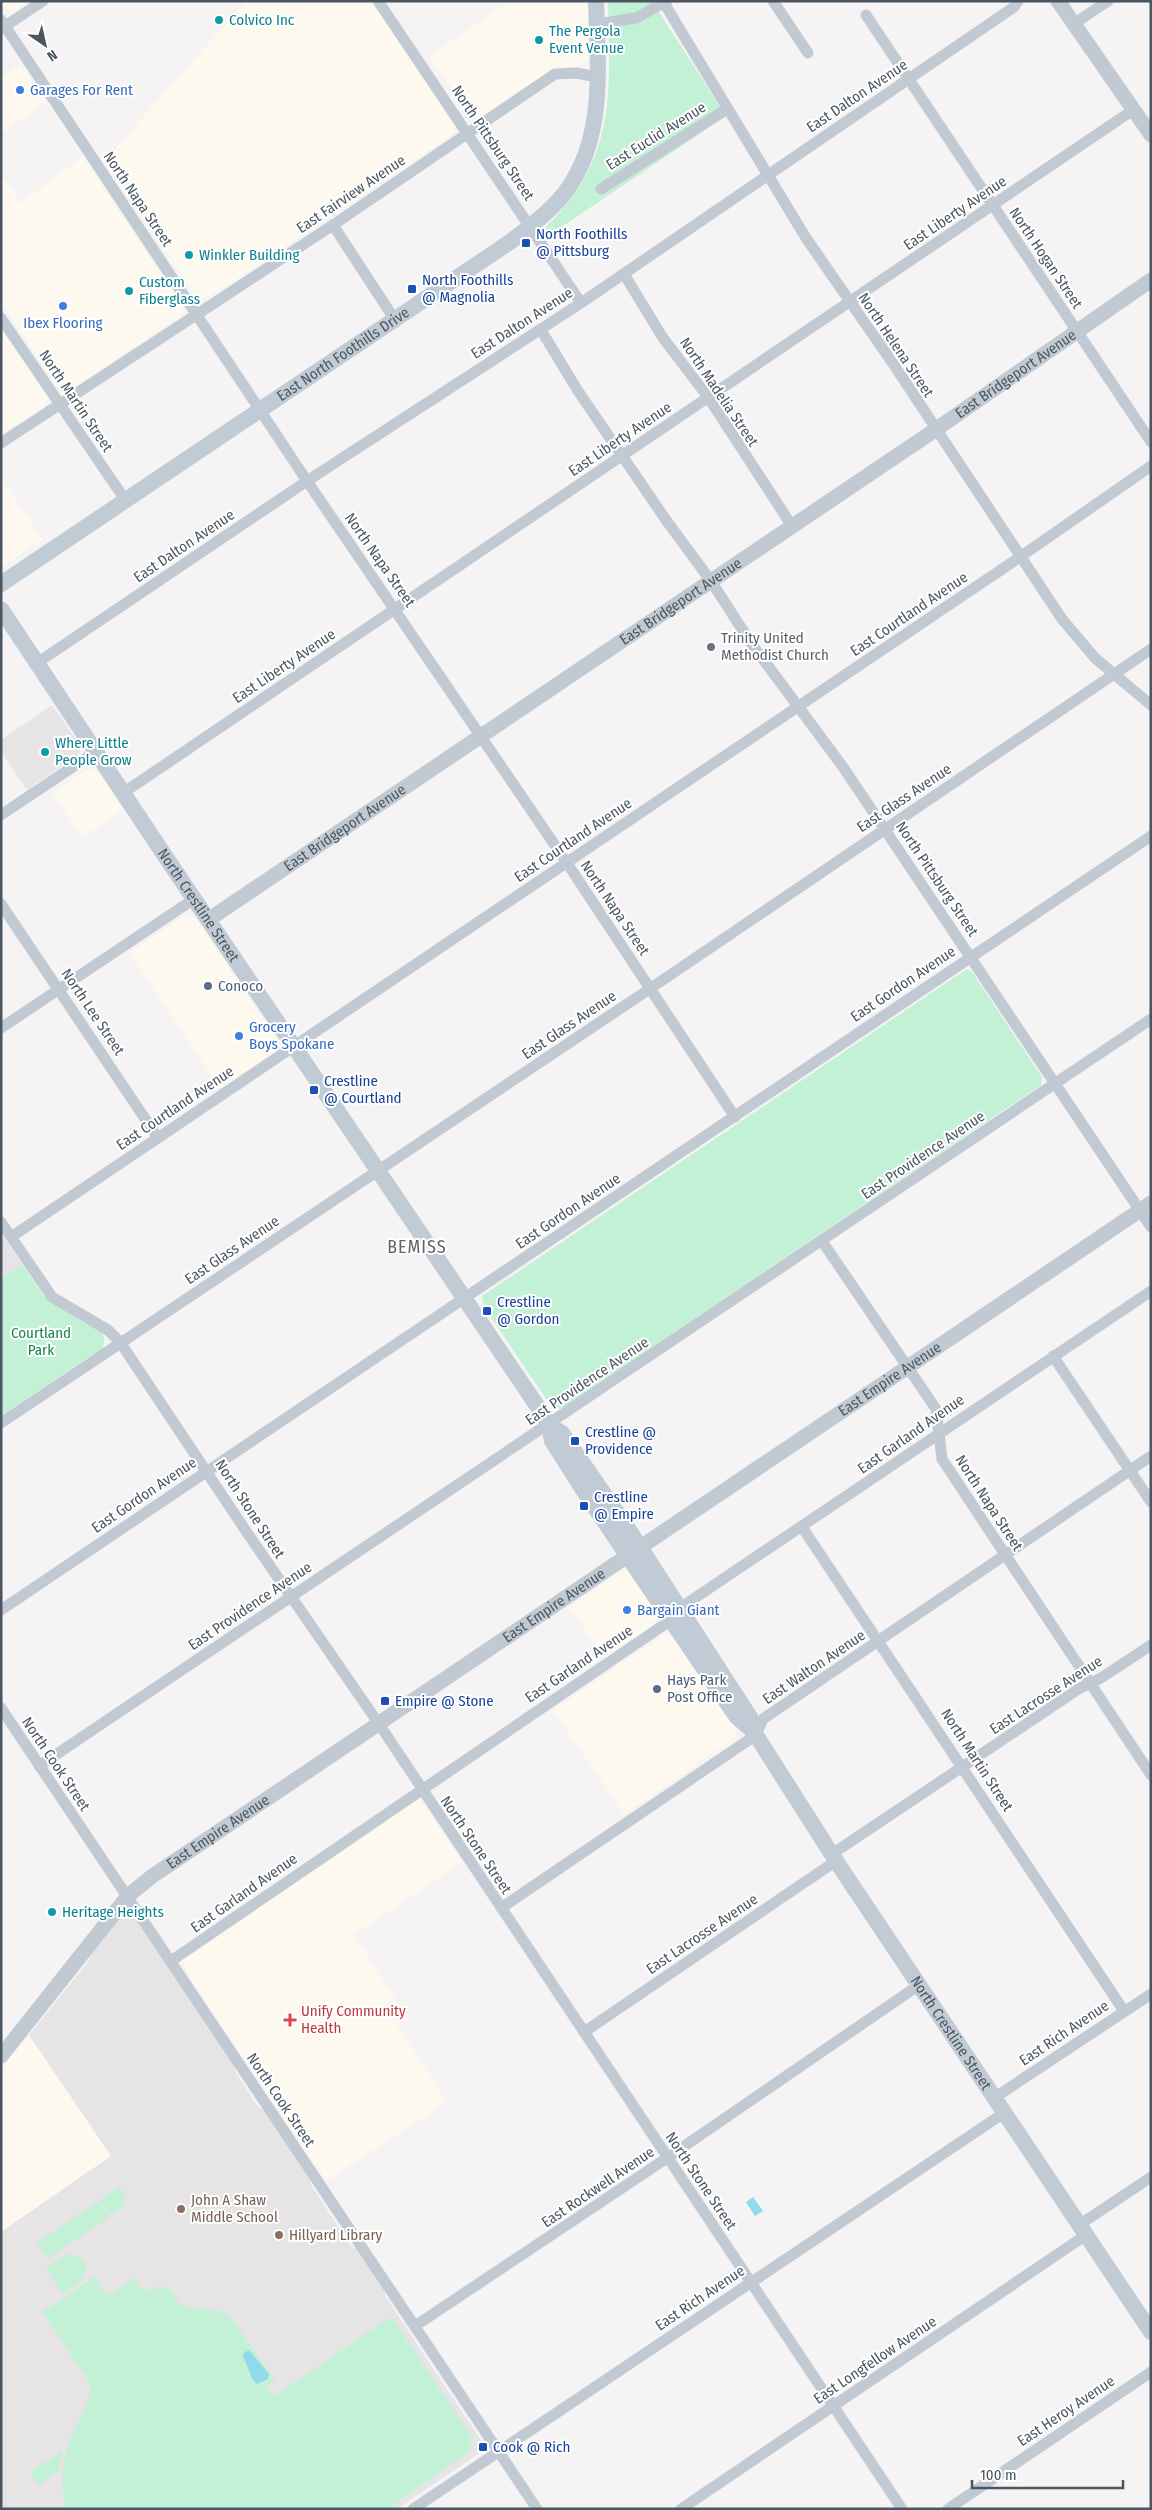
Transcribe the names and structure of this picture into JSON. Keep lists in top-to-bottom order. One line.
{"streets":{"main road":["East North Foothills Drive","North Crestline Street"],"street":["East Dalton Avenue","East Euclid Avenue","North Pittsburg Street","East Fairview Avenue","North Napa Street","East Liberty Avenue","North Hogan Street","North Helena Street","East Bridgeport Avenue","North Madelia Street","North Martin Street","East Courtland Avenue","East Glass Avenue","East Gordon Avenue","North Lee Street","East Providence Avenue","East Empire Avenue","East Garland Avenue","North Stone Street","East Walton Avenue","East Lacrosse Avenue","North Cook Street","East Rich Avenue","East Rockwell Avenue","East Longfellow Avenue","East Heroy Avenue"]},"crossings":[["East Dalton Avenue","North Pittsburg Street"],["East Dalton Avenue","North Napa Street"],["East Dalton Avenue","North Hogan Street"],["East Dalton Avenue","North Helena Street"],["East Dalton Avenue","North Madelia Street"],["East Dalton Avenue","North Crestline Street"],["East Euclid Avenue","North Helena Street"],["North Pittsburg Street","East Fairview Avenue"],["North Pittsburg Street","East Liberty Avenue"],["North Pittsburg Street","East North Foothills Drive"],["North Pittsburg Street","East Bridgeport Avenue"],["North Pittsburg Street","East Courtland Avenue"],["North Pittsburg Street","East Glass Avenue"],["North Pittsburg Street","East Gordon Avenue"],["North Pittsburg Street","East Providence Avenue"],["North Pittsburg Street","East Empire Avenue"],["East Fairview Avenue","North Napa Street"],["East Fairview Avenue","East North Foothills Drive"],["East Fairview Avenue","North Martin Street"],["North Napa Street","East Liberty Avenue"],["North Napa Street","East North Foothills Drive"],["North Napa Street","East Bridgeport Avenue"],["North Napa Street","East Courtland Avenue"],["North Napa Street","East Glass Avenue"],["North Napa Street","East Gordon Avenue"],["North Napa Street","East Providence Avenue"],["North Napa Street","East Empire Avenue"],["North Napa Street","East Garland Avenue"],["North Napa Street","East Walton Avenue"],["North Napa Street","East Lacrosse Avenue"],["East Liberty Avenue","North Hogan Street"],["East Liberty Avenue","North Helena Street"],["East Liberty Avenue","North Madelia Street"],["East Liberty Avenue","North Crestline Street"],["North Hogan Street","East Bridgeport Avenue"],["North Helena Street","East Bridgeport Avenue"],["North Helena Street","East Courtland Avenue"],["North Helena Street","East Glass Avenue"],["East North Foothills Drive","North Martin Street"],["East Bridgeport Avenue","North Madelia Street"],["East Bridgeport Avenue","North Crestline Street"],["North Martin Street","East Garland Avenue"],["North Martin Street","East Walton Avenue"],["North Martin Street","East Lacrosse Avenue"],["North Martin Street","East Rich Avenue"],["East Courtland Avenue","North Crestline Street"],["East Courtland Avenue","North Lee Street"],["East Courtland Avenue","North Stone Street"],["East Glass Avenue","North Crestline Street"],["East Glass Avenue","North Stone Street"],["North Crestline Street","East Gordon Avenue"],["North Crestline Street","East Providence Avenue"],["North Crestline Street","East Empire Avenue"],["North Crestline Street","East Garland Avenue"],["North Crestline Street","East Walton Avenue"],["North Crestline Street","East Lacrosse Avenue"],["North Crestline Street","East Rich Avenue"],["North Crestline Street","East Rockwell Avenue"],["North Crestline Street","East Longfellow Avenue"],["East Gordon Avenue","North Stone Street"],["East Providence Avenue","North Stone Street"],["East Providence Avenue","North Cook Street"],["East Empire Avenue","North Stone Street"],["East Empire Avenue","North Cook Street"],["East Garland Avenue","North Stone Street"],["East Garland Avenue","North Cook Street"],["North Stone Street","East Walton Avenue"],["North Stone Street","East Lacrosse Avenue"],["North Stone Street","East Rich Avenue"],["North Stone Street","East Rockwell Avenue"],["North Stone Street","East Longfellow Avenue"],["North Cook Street","East Rich Avenue"],["North Cook Street","East Rockwell Avenue"]],"districts":["BEMISS"],"parks":["Courtland Park"],"places":{"other":["Colvico Inc","The Pergola Event Venue","Garages For Rent","Winkler Building","Custom Fiberglass","Ibex Flooring","Trinity United Methodist Church","Where Little People Grow","Conoco","Grocery Boys Spokane","Bargain Giant","Hays Park Post Office","Heritage Heights","John A Shaw Middle School","Hillyard Library"],"transit":["North Foothills @ Pittsburg","North Foothills @ Magnolia","Crestline @ Courtland","Crestline @ Gordon","Crestline @ Providence","Crestline @ Empire","Empire @ Stone","Cook @ Rich"],"health":["Unify Community Health"]},"scale_bar":"100 m","north":"bottom right"}
